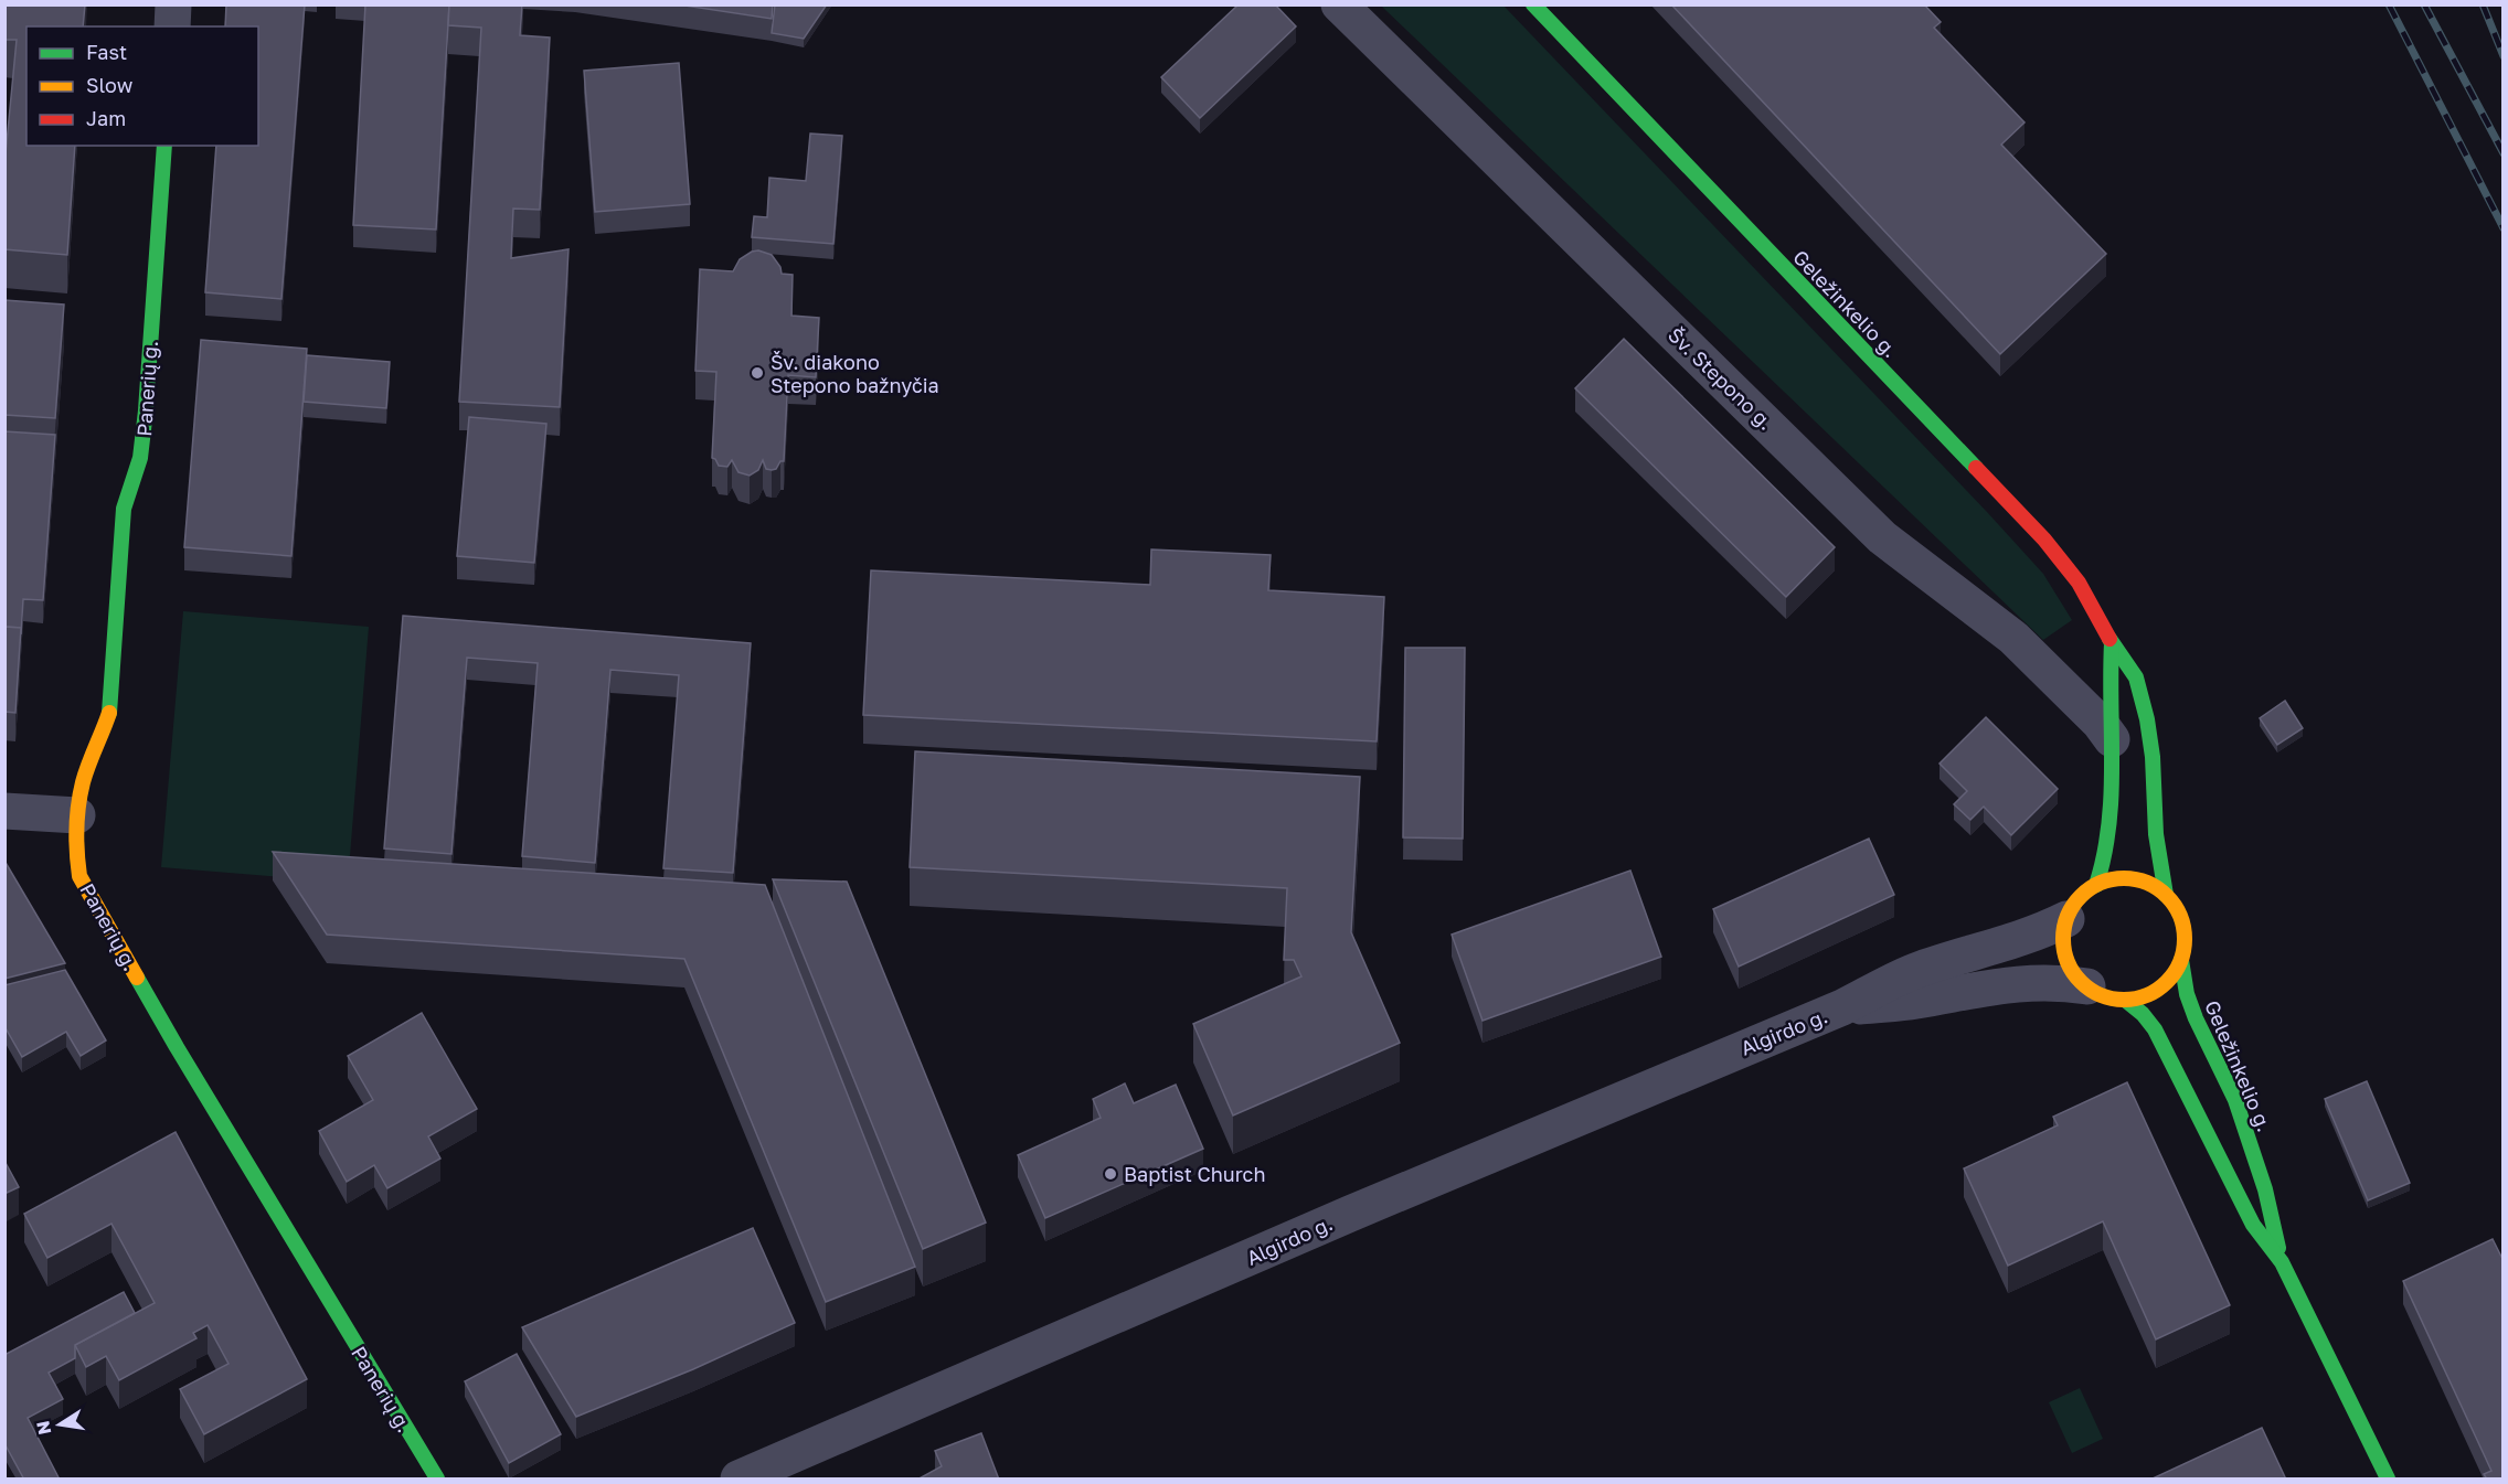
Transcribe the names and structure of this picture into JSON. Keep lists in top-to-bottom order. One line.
{"streets":{"main road":["Geležinkelio g.","Panerių g."],"street":["Šv. Stepono g.","Algirdo g."]},"crossings":[["Geležinkelio g.","Algirdo g."]],"places":["Šv. diakono Stepono bažnyčia","Baptist Church"],"legend":["Fast","Slow","Jam"],"north":"left"}
